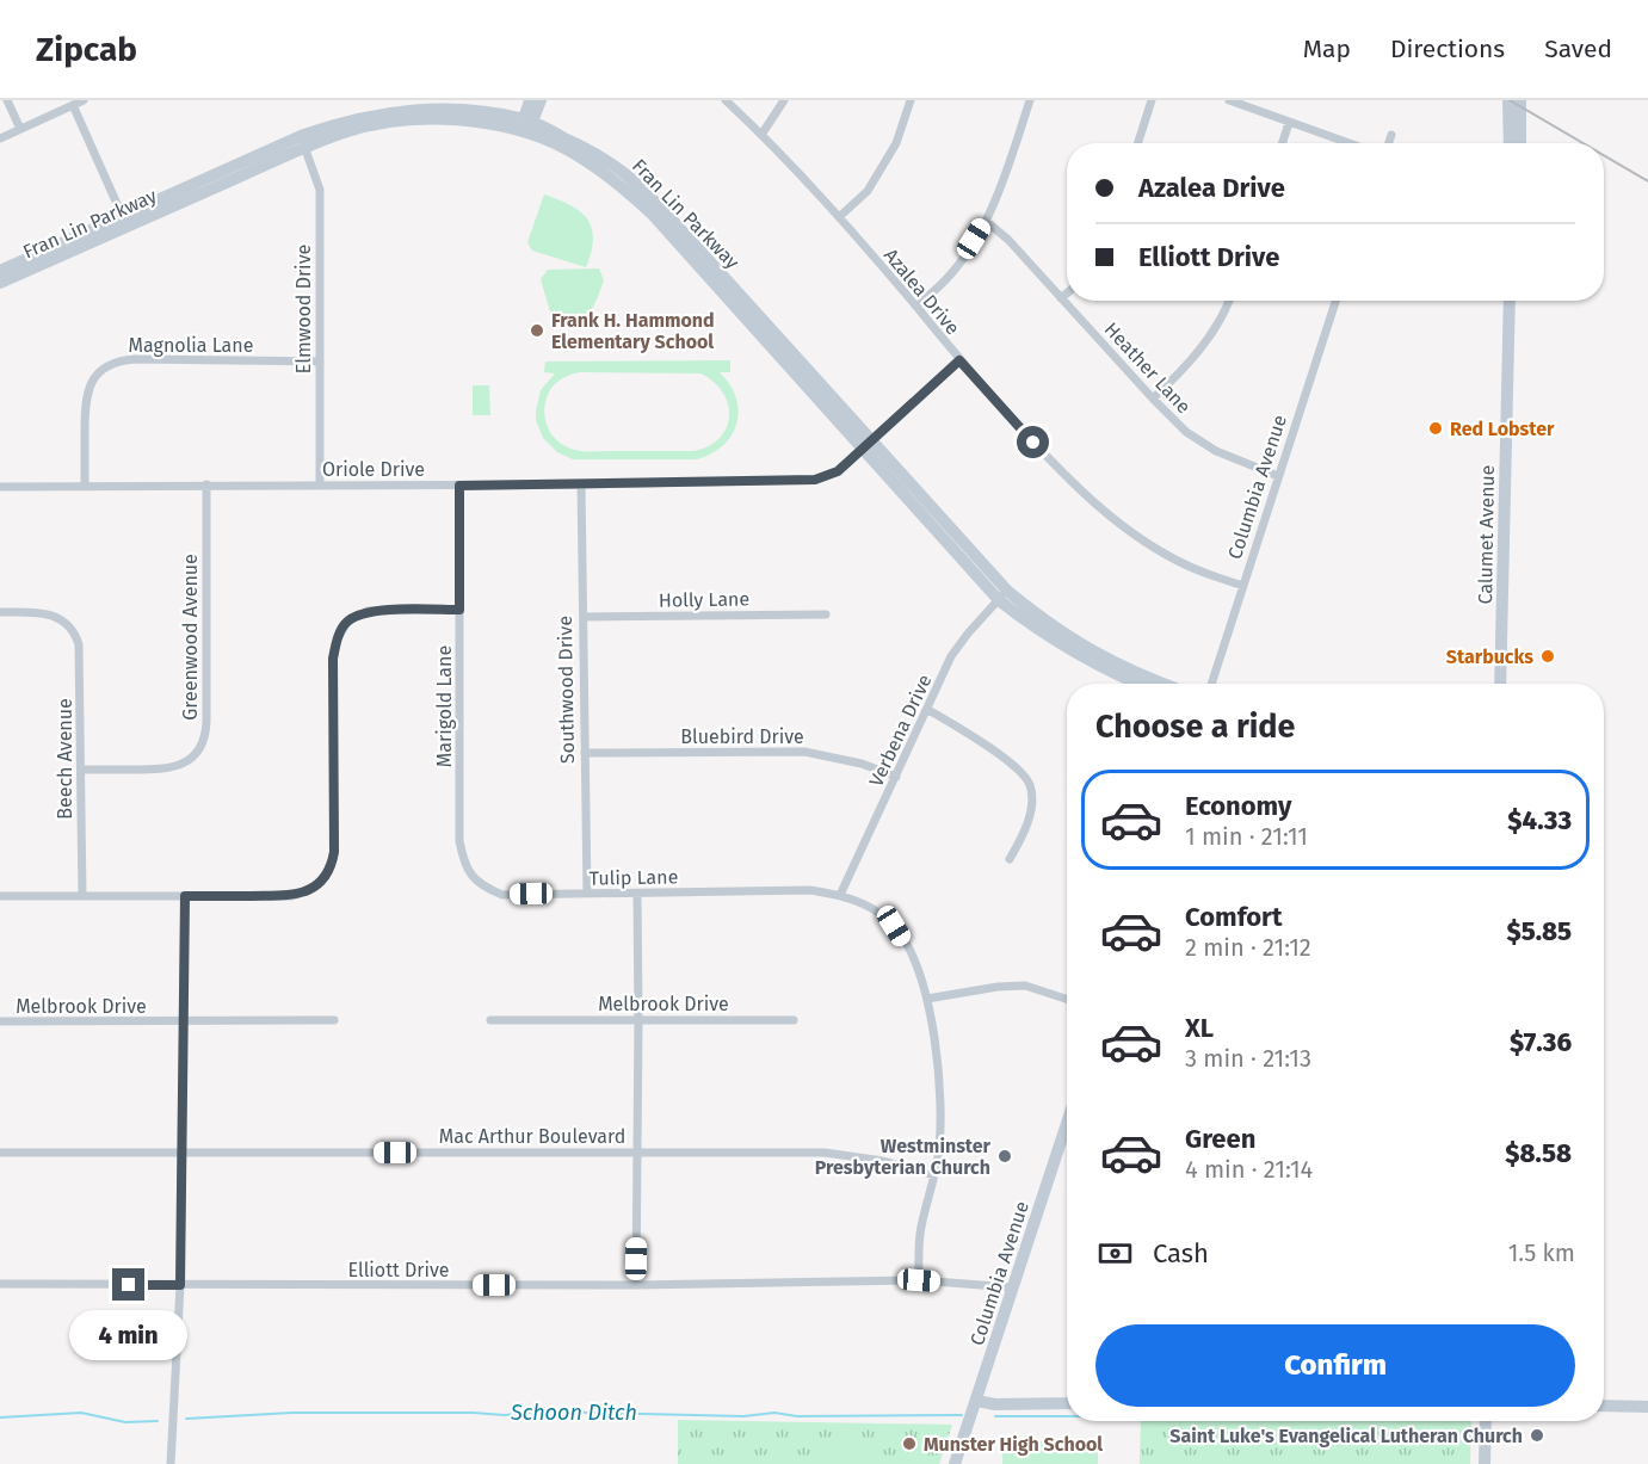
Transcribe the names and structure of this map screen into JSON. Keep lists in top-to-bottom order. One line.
{"streets":{"street":["Fran Lin Parkway","Azalea Drive","Elmwood Drive","Magnolia Lane","Heather Lane","Oriole Drive","Columbia Avenue","Calumet Avenue","Holly Lane","Greenwood Avenue","Southwood Drive","Marigold Lane","Verbena Drive","Bluebird Drive","Beech Avenue","Tulip Lane","Melbrook Drive","Mac Arthur Boulevard","Elliott Drive"]},"crossings":[["Fran Lin Parkway","Elmwood Drive"],["Fran Lin Parkway","Oriole Drive"],["Fran Lin Parkway","Verbena Drive"],["Azalea Drive","Oriole Drive"],["Azalea Drive","Columbia Avenue"],["Elmwood Drive","Magnolia Lane"],["Elmwood Drive","Oriole Drive"],["Magnolia Lane","Oriole Drive"],["Heather Lane","Columbia Avenue"],["Oriole Drive","Greenwood Avenue"],["Oriole Drive","Southwood Drive"],["Oriole Drive","Marigold Lane"],["Columbia Avenue","Elliott Drive"],["Holly Lane","Southwood Drive"],["Greenwood Avenue","Beech Avenue"],["Southwood Drive","Bluebird Drive"],["Southwood Drive","Tulip Lane"],["Marigold Lane","Tulip Lane"],["Verbena Drive","Bluebird Drive"],["Verbena Drive","Tulip Lane"],["Tulip Lane","Mac Arthur Boulevard"],["Tulip Lane","Elliott Drive"]],"water":["Schoon Ditch"],"places":["Frank H. Hammond Elementary School","Red Lobster","Starbucks","Westminster Presbyterian Church","Saint Luke's Evangelical Lutheran Church","Munster High School"],"page":{"header":"Zipcab","nav":["Map","Directions","Saved"],"banner":["Azalea Drive","Elliott Drive"],"heading":"Choose a ride","list":[{"name":"Economy","note":"1 min · 21:11","value":"$4.33"},{"name":"Comfort","note":"2 min · 21:12","value":"$5.85"},{"name":"XL","note":"3 min · 21:13","value":"$7.36"},{"name":"Green","note":"4 min · 21:14","value":"$8.58"}],"pay":["Cash","1.5 km"],"bubble":"4 min","buttons":"Confirm"}}
